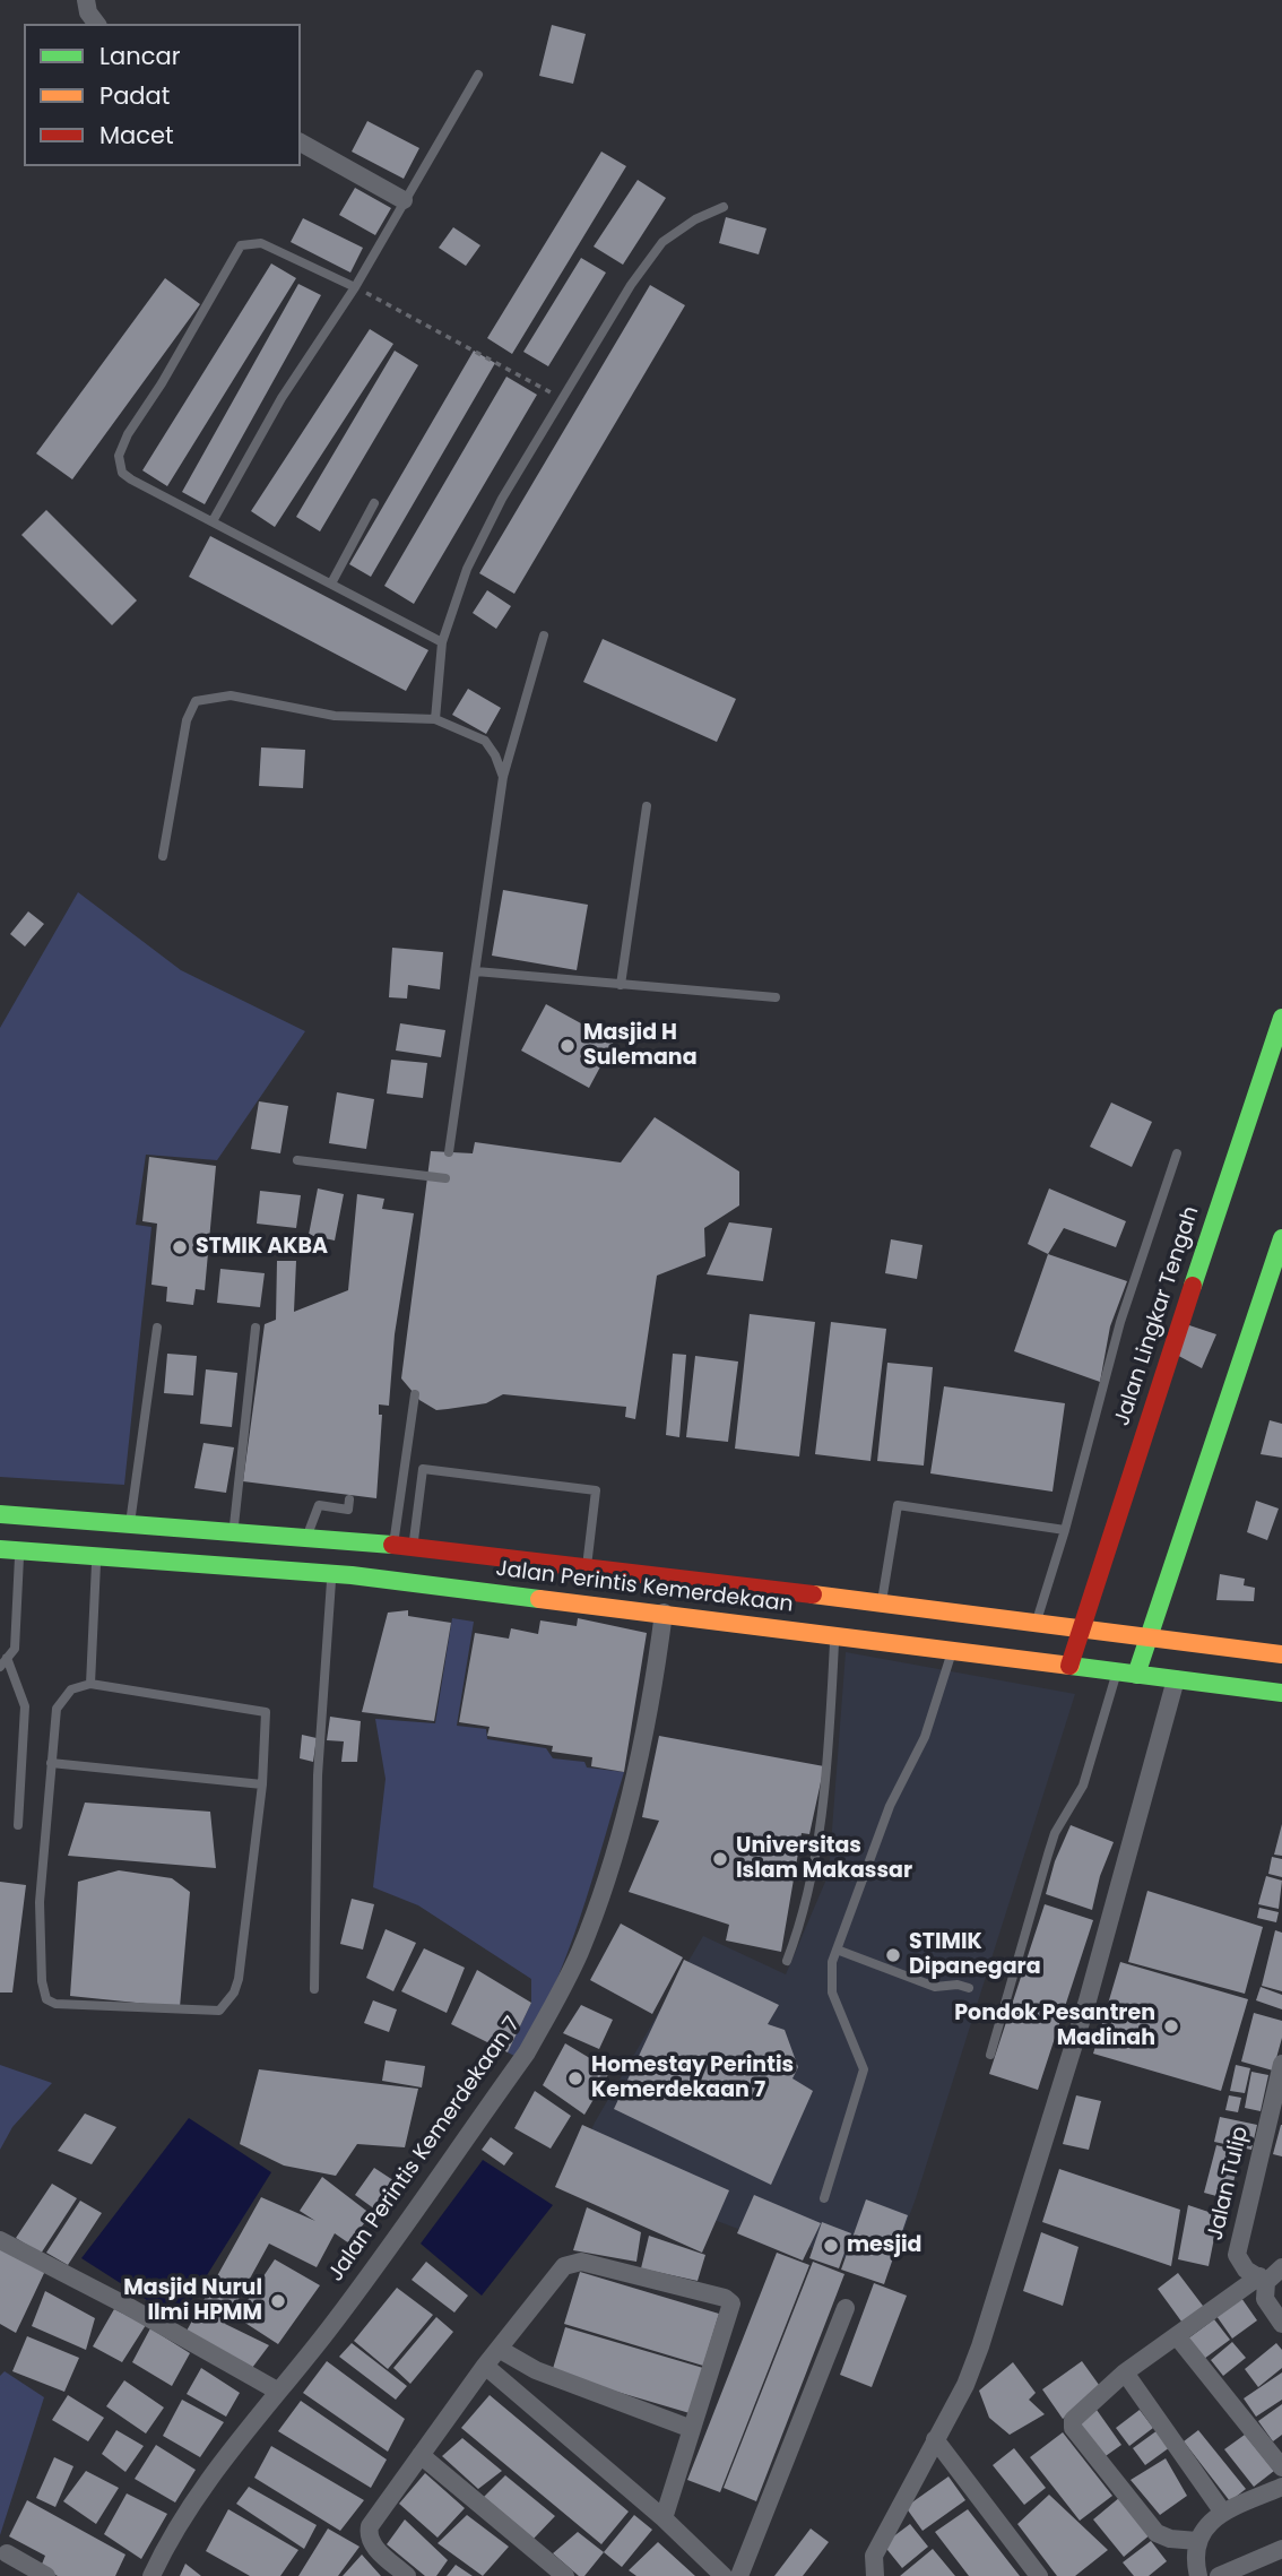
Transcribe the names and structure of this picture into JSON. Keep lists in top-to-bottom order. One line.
{"streets":{"main road":["Jalan Lingkar Tengah","Jalan Perintis Kemerdekaan"],"street":["Jalan Perintis Kemerdekaan 7","Jalan Tulip"]},"crossings":[["Jalan Lingkar Tengah","Jalan Perintis Kemerdekaan"],["Jalan Perintis Kemerdekaan","Jalan Perintis Kemerdekaan 7"]],"places":["Masjid H Sulemana","STMIK AKBA","Universitas Islam Makassar","STIMIK Dipanegara","Pondok Pesantren Madinah","Homestay Perintis Kemerdekaan 7","mesjid","Masjid Nurul Ilmi HPMM"],"legend":["Lancar","Padat","Macet"]}
